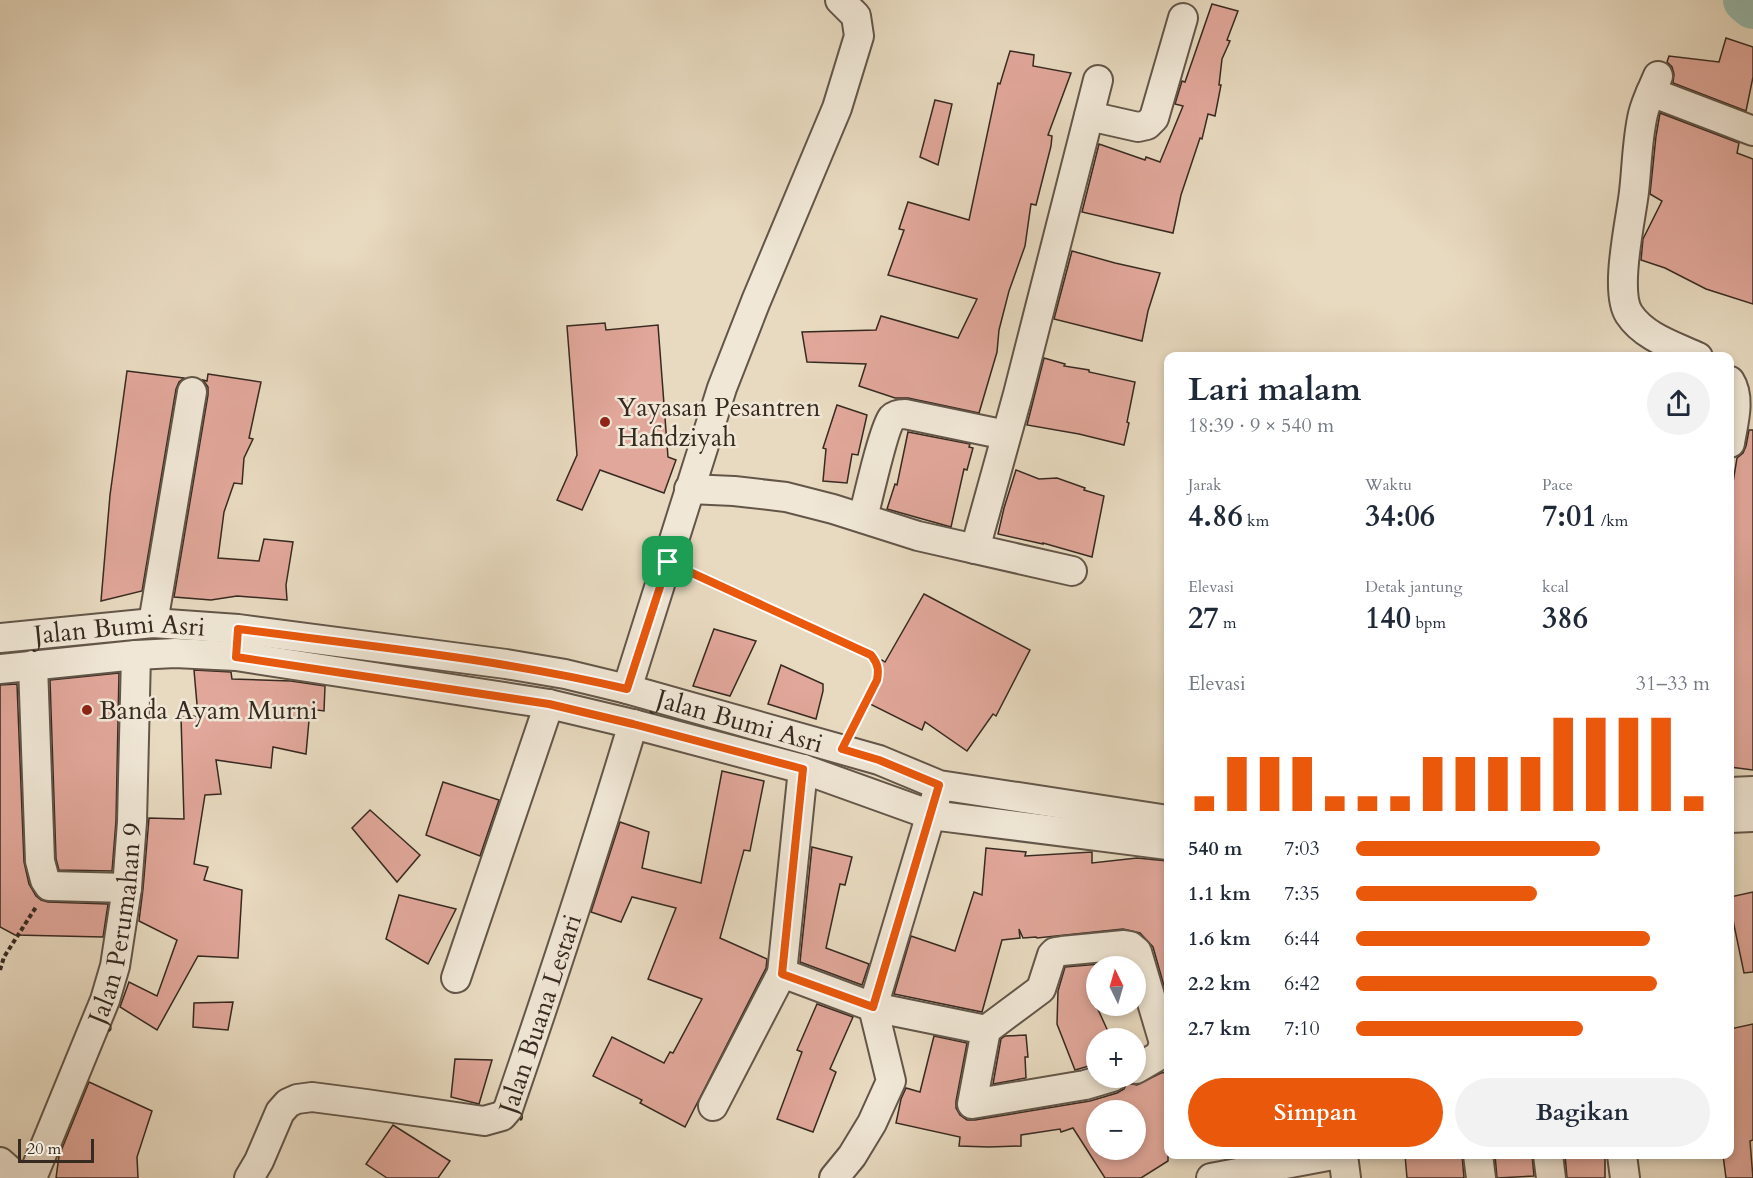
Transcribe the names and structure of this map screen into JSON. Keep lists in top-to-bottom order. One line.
{"streets":{"street":["Jalan Bumi Asri","Jalan Perumahan 9","Jalan Buana Lestari"]},"crossings":[["Jalan Bumi Asri","Jalan Perumahan 9"],["Jalan Bumi Asri","Jalan Buana Lestari"]],"places":["Yayasan Pesantren Hafidziyah","Banda Ayam Murni"],"scale_bar":"20 m","north":"top","page":{"heading":["Lari malam","18:39 · 9 × 540 m"],"stats":[["Jarak","4.86 km"],["Waktu","34:06"],["Pace","7:01 /km"],["Elevasi","27 m"],["Detak jantung","140 bpm"],["kcal","386"]],"chart":["Elevasi","31–33 m"],"list":[{"name":"540 m","note":"7:03"},{"name":"1.1 km","note":"7:35"},{"name":"1.6 km","note":"6:44"},{"name":"2.2 km","note":"6:42"},{"name":"2.7 km","note":"7:10"}],"map_buttons":["+","−"],"buttons":["Simpan","Bagikan"],"scale":"20 m"}}
